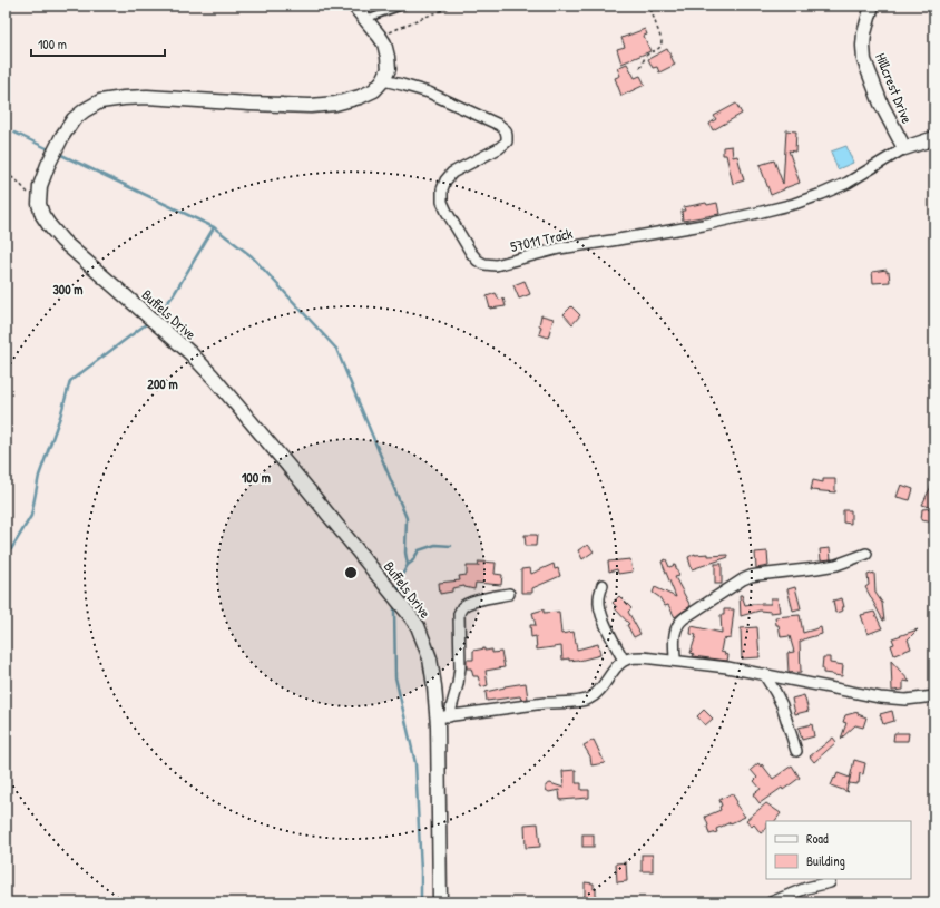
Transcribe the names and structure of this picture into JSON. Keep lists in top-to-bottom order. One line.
{"streets":{"street":["Hillcrest Drive","57011 Track","Buffels Drive"]},"crossings":[["Hillcrest Drive","57011 Track"]],"legend":["Road","Building"],"scale_bar":"100 m","rings":["300 m","200 m","100 m"]}
